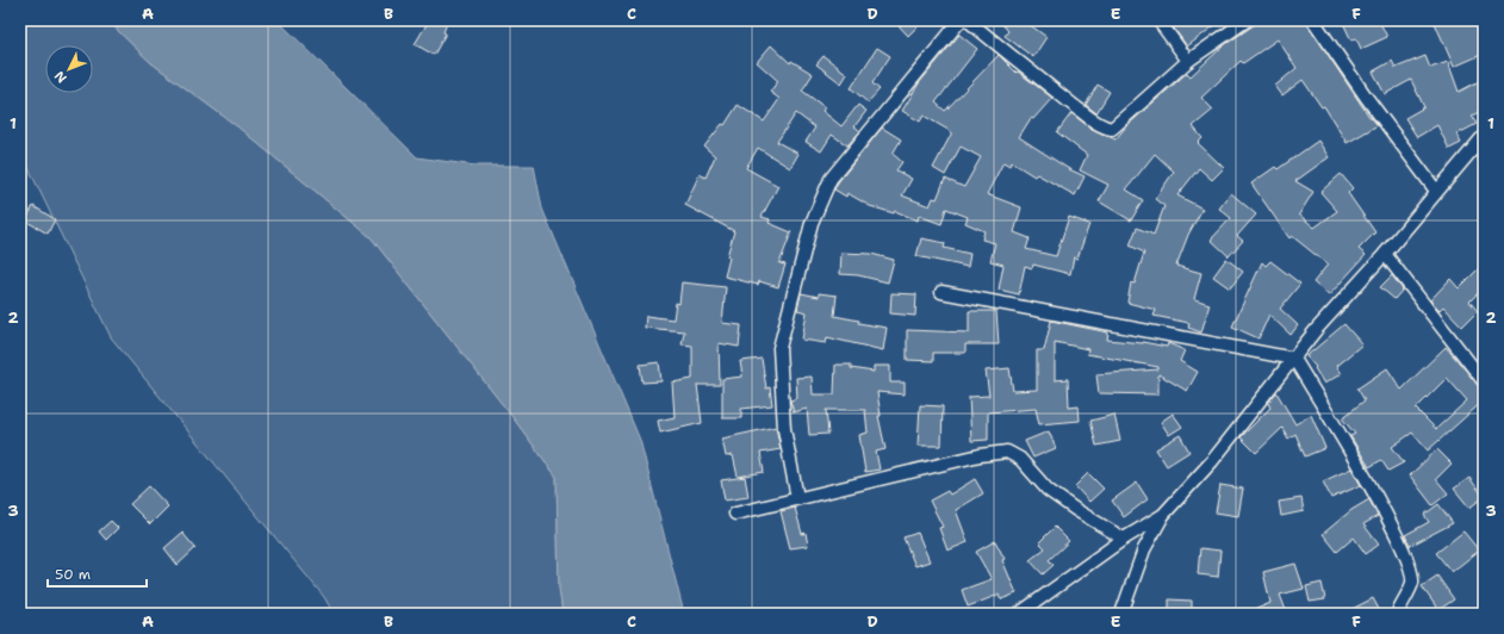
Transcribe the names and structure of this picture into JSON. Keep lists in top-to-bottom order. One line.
{"scale_bar":"50 m","north":"bottom left","grid":{"columns":["A","B","C","D","E","F"],"rows":["1","2","3"]}}
